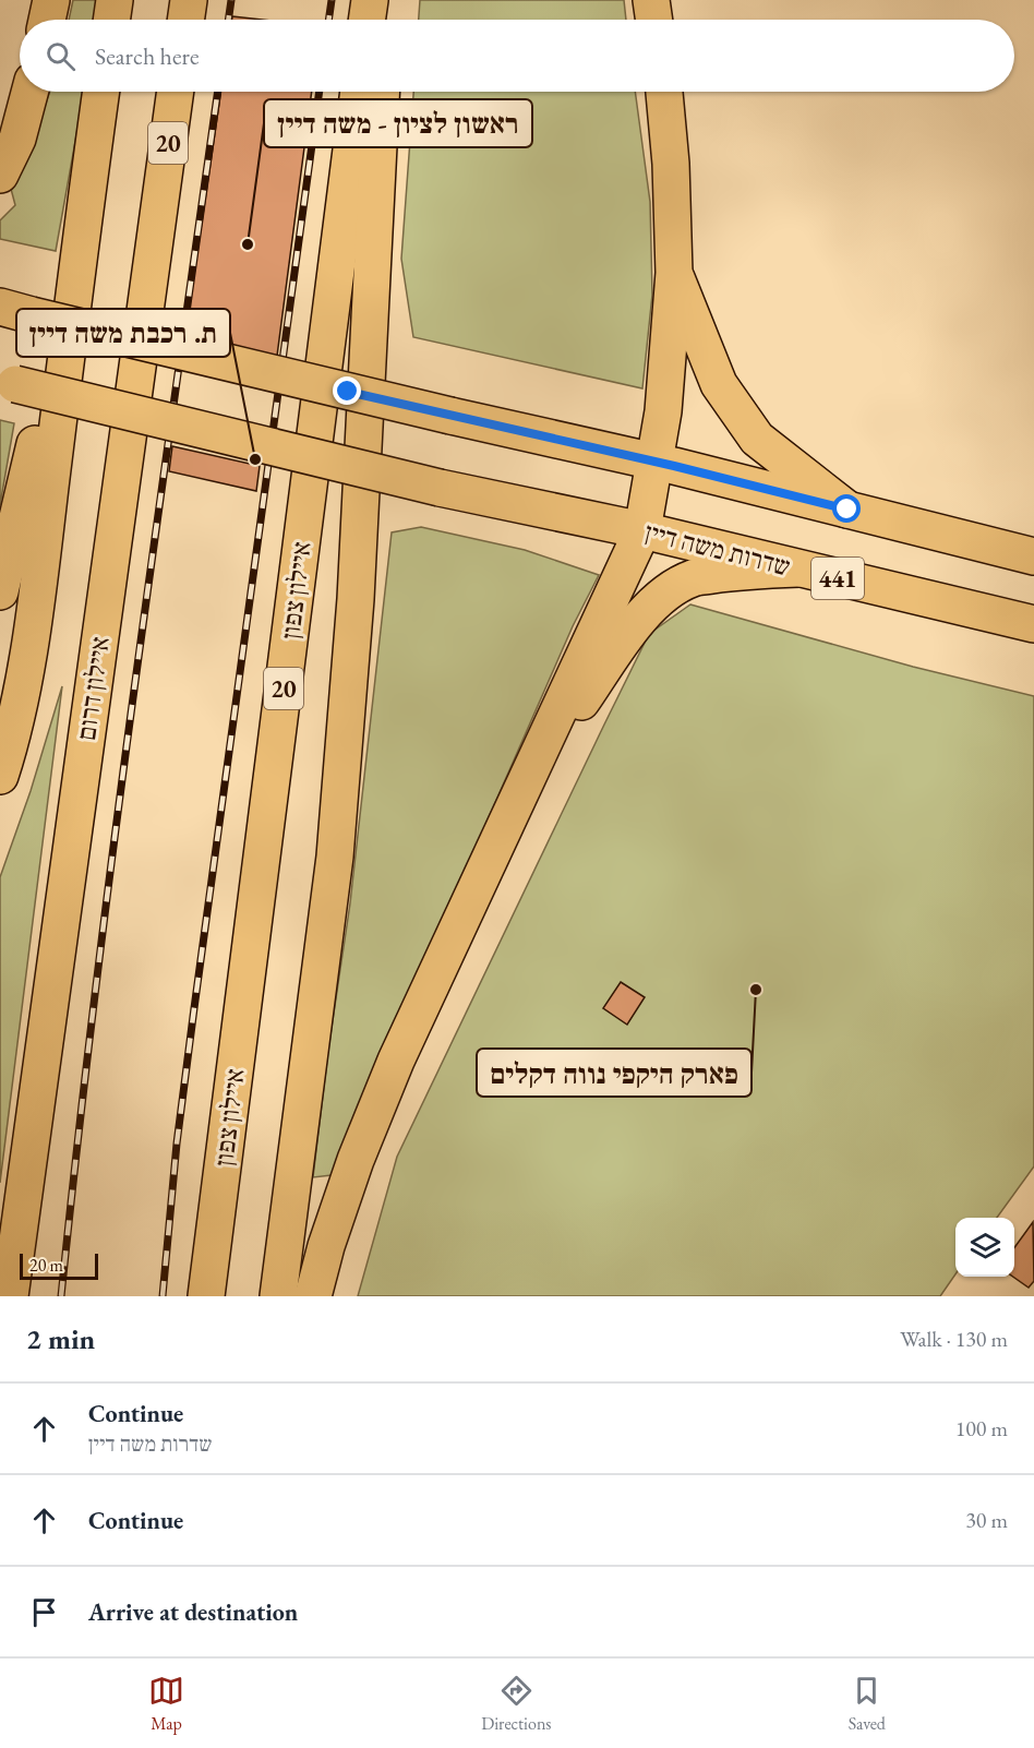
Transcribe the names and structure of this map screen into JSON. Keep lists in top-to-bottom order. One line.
{"streets":{"main road":["20","שדרות משה דיין","441","איילון צפון","איילון דרום"]},"places":["ראשון לציון - משה דיין","ת. רכבת משה דיין","פארק היקפי נווה דקלים"],"scale_bar":"20 m","page":{"search":"Search here","scale":"20 m","heading":["2 min","Walk · 130 m"],"list":[["Continue","שדרות משה דיין","100 m"],["Continue","30 m"],"Arrive at destination"],"nav":["Map","Directions","Saved"]}}
